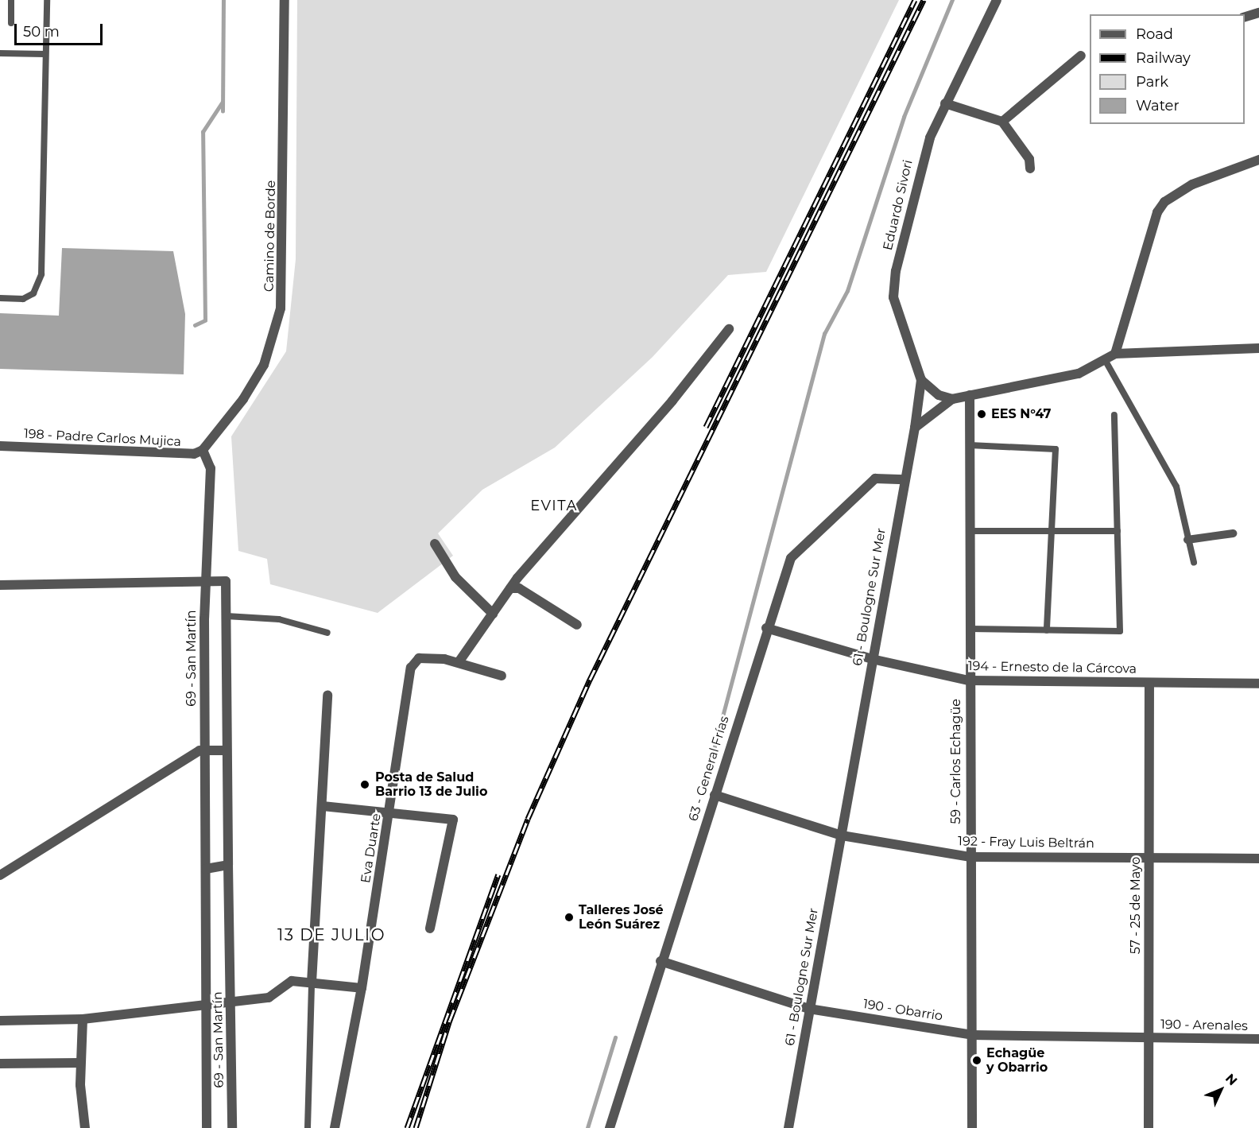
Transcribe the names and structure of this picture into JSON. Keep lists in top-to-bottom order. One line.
{"streets":{"street":["Eduardo Sivori","Camino de Borde","198 - Padre Carlos Mujica","61 - Boulogne Sur Mer","69 - San Martín","194 - Ernesto de la Cárcova","59 - Carlos Echagüe","63 - General Frías","192 - Fray Luis Beltrán","Eva Duarte","57 - 25 de Mayo","190 - Obarrio","190 - Arenales"]},"crossings":[["Eduardo Sivori","61 - Boulogne Sur Mer"],["Camino de Borde","198 - Padre Carlos Mujica"],["Camino de Borde","69 - San Martín"],["198 - Padre Carlos Mujica","69 - San Martín"],["61 - Boulogne Sur Mer","194 - Ernesto de la Cárcova"],["61 - Boulogne Sur Mer","63 - General Frías"],["61 - Boulogne Sur Mer","192 - Fray Luis Beltrán"],["61 - Boulogne Sur Mer","190 - Obarrio"],["194 - Ernesto de la Cárcova","59 - Carlos Echagüe"],["194 - Ernesto de la Cárcova","63 - General Frías"],["194 - Ernesto de la Cárcova","57 - 25 de Mayo"],["59 - Carlos Echagüe","192 - Fray Luis Beltrán"],["59 - Carlos Echagüe","190 - Obarrio"],["63 - General Frías","192 - Fray Luis Beltrán"],["63 - General Frías","190 - Obarrio"],["192 - Fray Luis Beltrán","57 - 25 de Mayo"],["57 - 25 de Mayo","190 - Obarrio"],["57 - 25 de Mayo","190 - Arenales"],["190 - Obarrio","190 - Arenales"]],"districts":["EVITA","13 DE JULIO"],"places":["EES N°47","Posta de Salud Barrio 13 de Julio","Talleres José León Suárez","Echagüe y Obarrio"],"legend":["Road","Railway","Park","Water"],"scale_bar":"50 m","north":"top right"}
